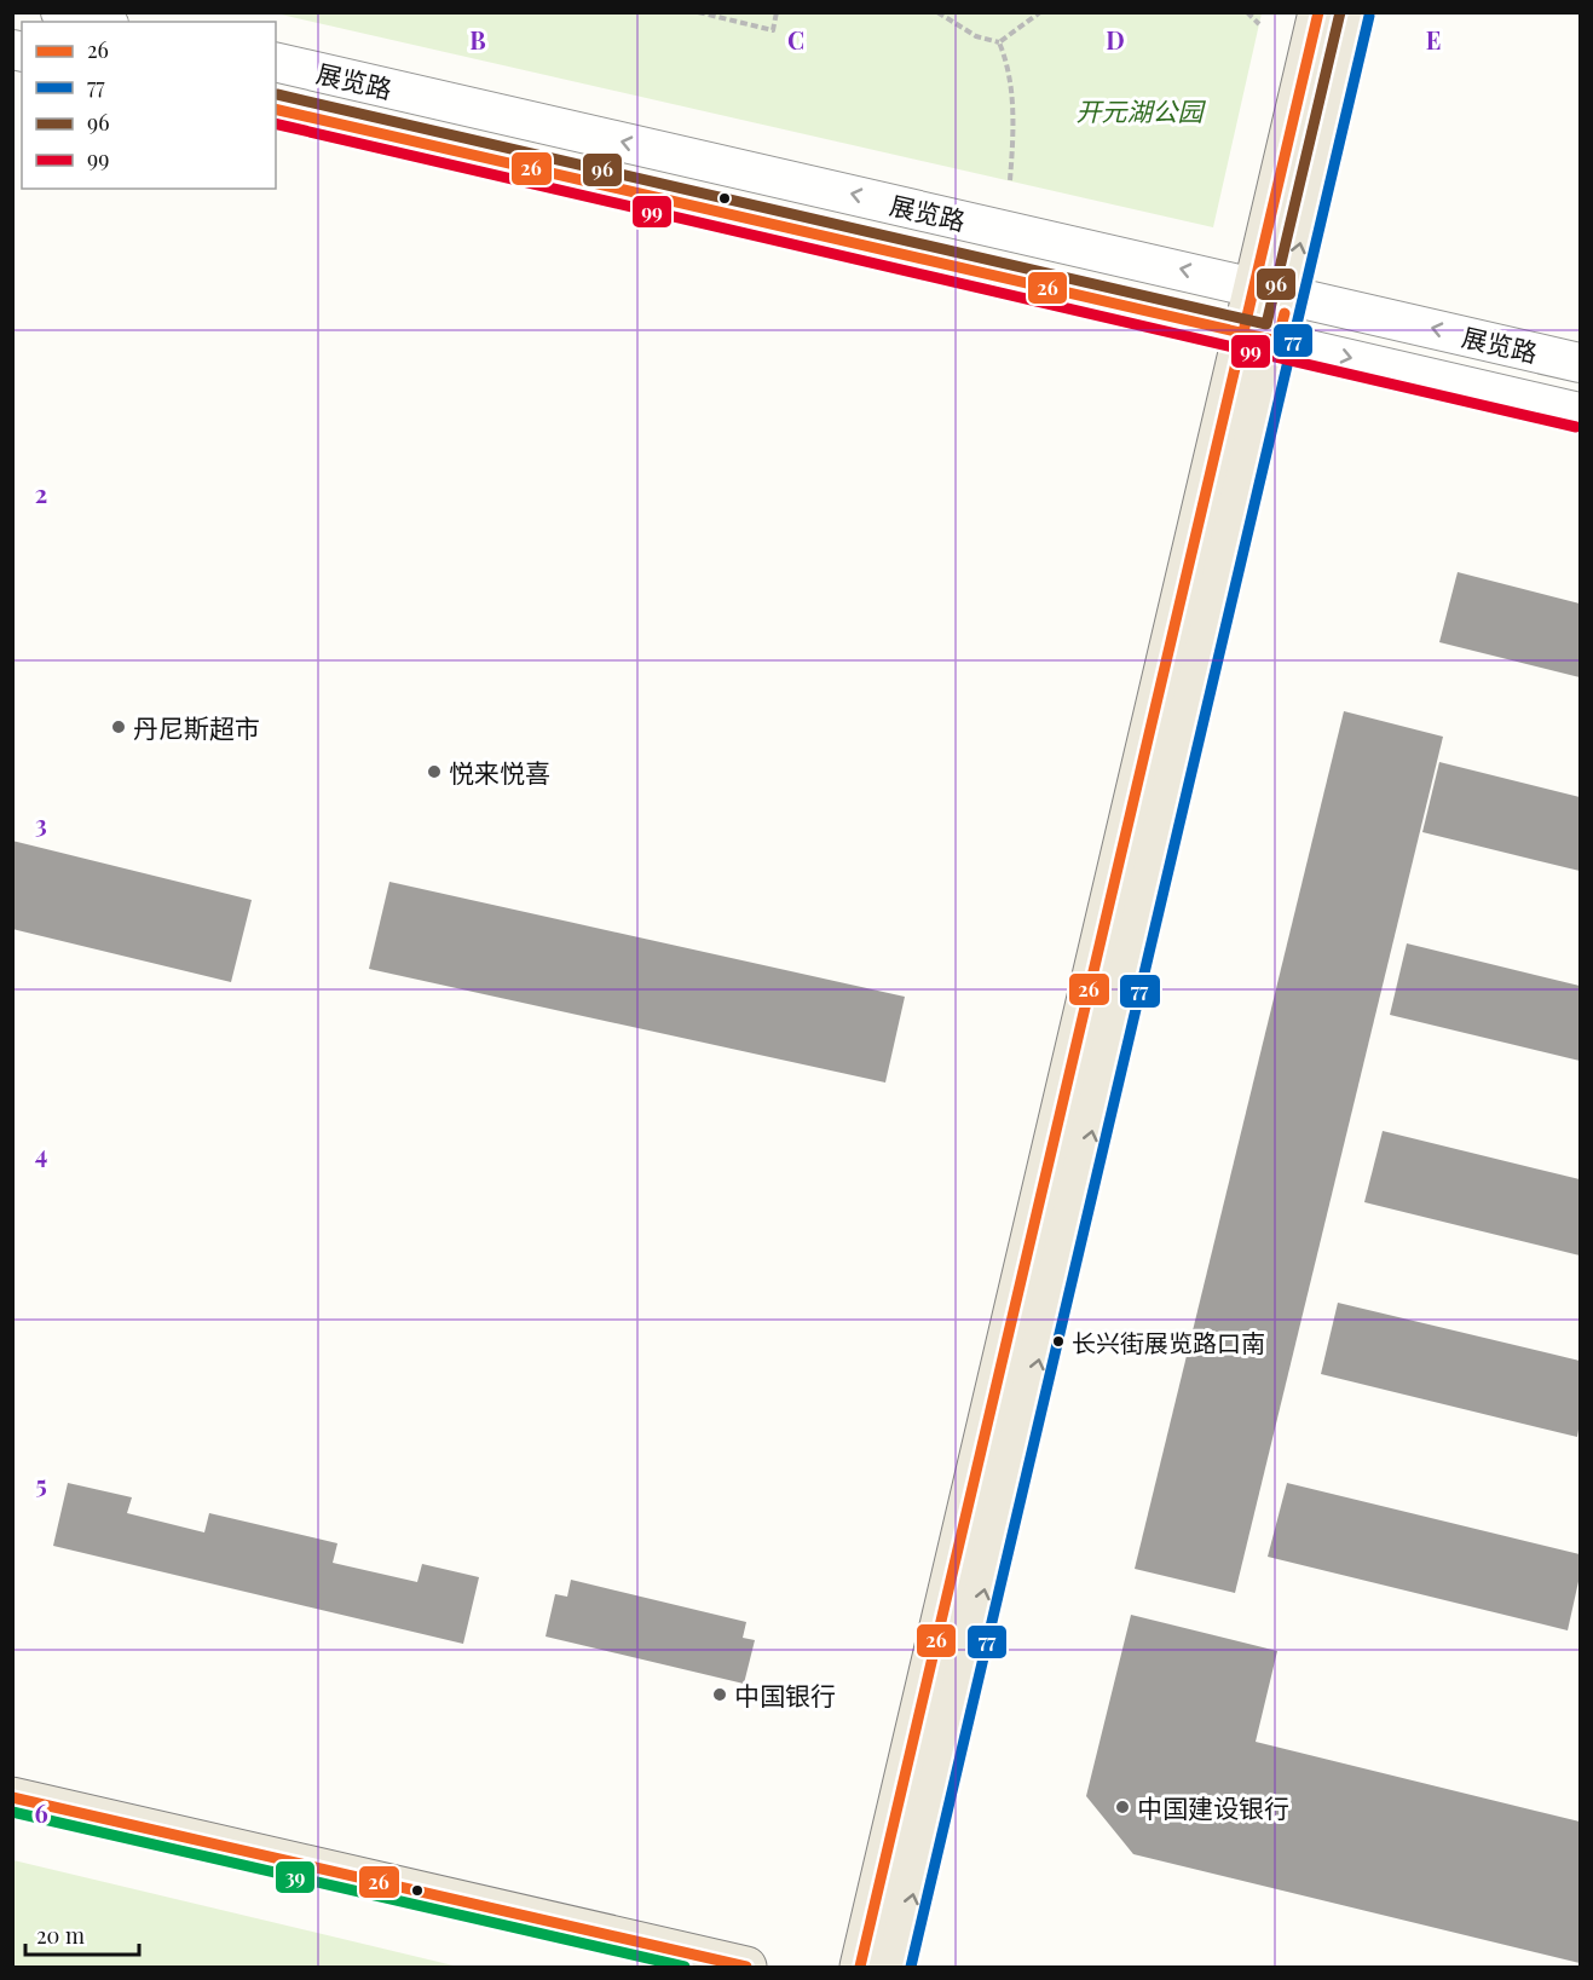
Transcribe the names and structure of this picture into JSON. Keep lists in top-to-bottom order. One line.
{"streets":{"street":["展览路"]},"parks":["开元湖公园"],"places":["丹尼斯超市","悦来悦喜","长兴街展览路口南","中国银行","中国建设银行"],"lines":["transit line 26","transit line 96","transit line 77","transit line 99","transit line 39"],"legend":["26","77","96","99"],"scale_bar":"20 m","grid":{"columns":["B","C","D","E"],"rows":["2","3","4","5","6"]}}
